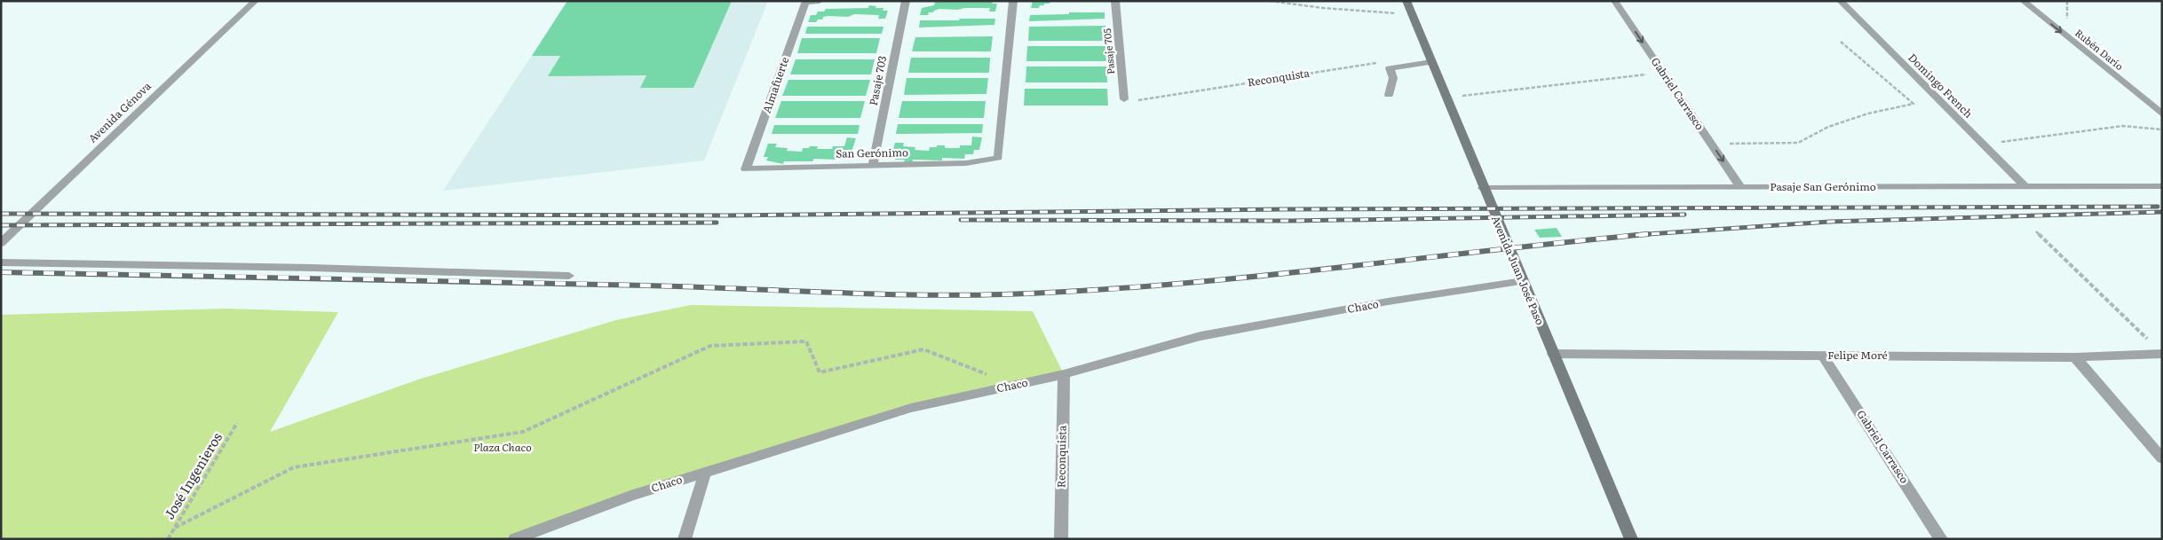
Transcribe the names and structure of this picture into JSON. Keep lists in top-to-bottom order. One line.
{"streets":{"main road":["Avenida Juan José Paso"],"street":["Rubén Darío","Pasaje 705","Reconquista","Pasaje 703","Almafuerte","Domingo French","Gabriel Carrasco","Avenida Génova","San Gerónimo","Pasaje San Gerónimo","Chaco","Felipe Moré"],"path":["José Ingenieros"]},"crossings":[["Pasaje 705","Reconquista"],["Reconquista","Chaco"],["Pasaje 703","San Gerónimo"],["Almafuerte","San Gerónimo"],["Domingo French","Pasaje San Gerónimo"],["Gabriel Carrasco","Pasaje San Gerónimo"],["Gabriel Carrasco","Felipe Moré"],["Pasaje San Gerónimo","Avenida Juan José Paso"],["Avenida Juan José Paso","Chaco"],["Avenida Juan José Paso","Felipe Moré"]],"one_way":["Rubén Darío"],"parks":["Plaza Chaco"]}
